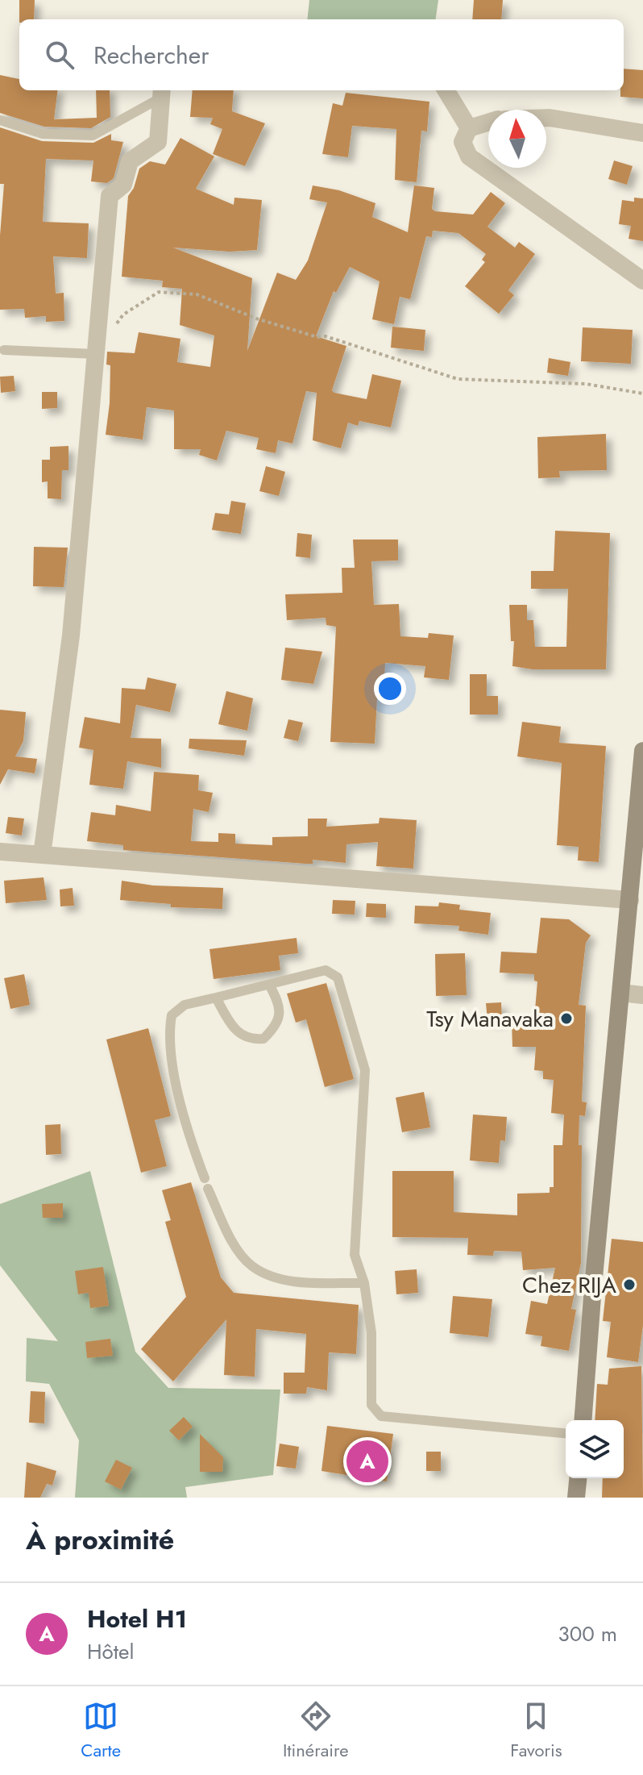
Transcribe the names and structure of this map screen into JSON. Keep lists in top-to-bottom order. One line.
{"places":["Tsy Manavaka","Chez RIJA"],"north":"top","page":{"search":"Rechercher","pins":"A","heading":"À proximité","list":[{"mark":"A","name":"Hotel H1","note":"Hôtel","value":"300 m"}],"nav":["Carte","Itinéraire","Favoris"]}}
